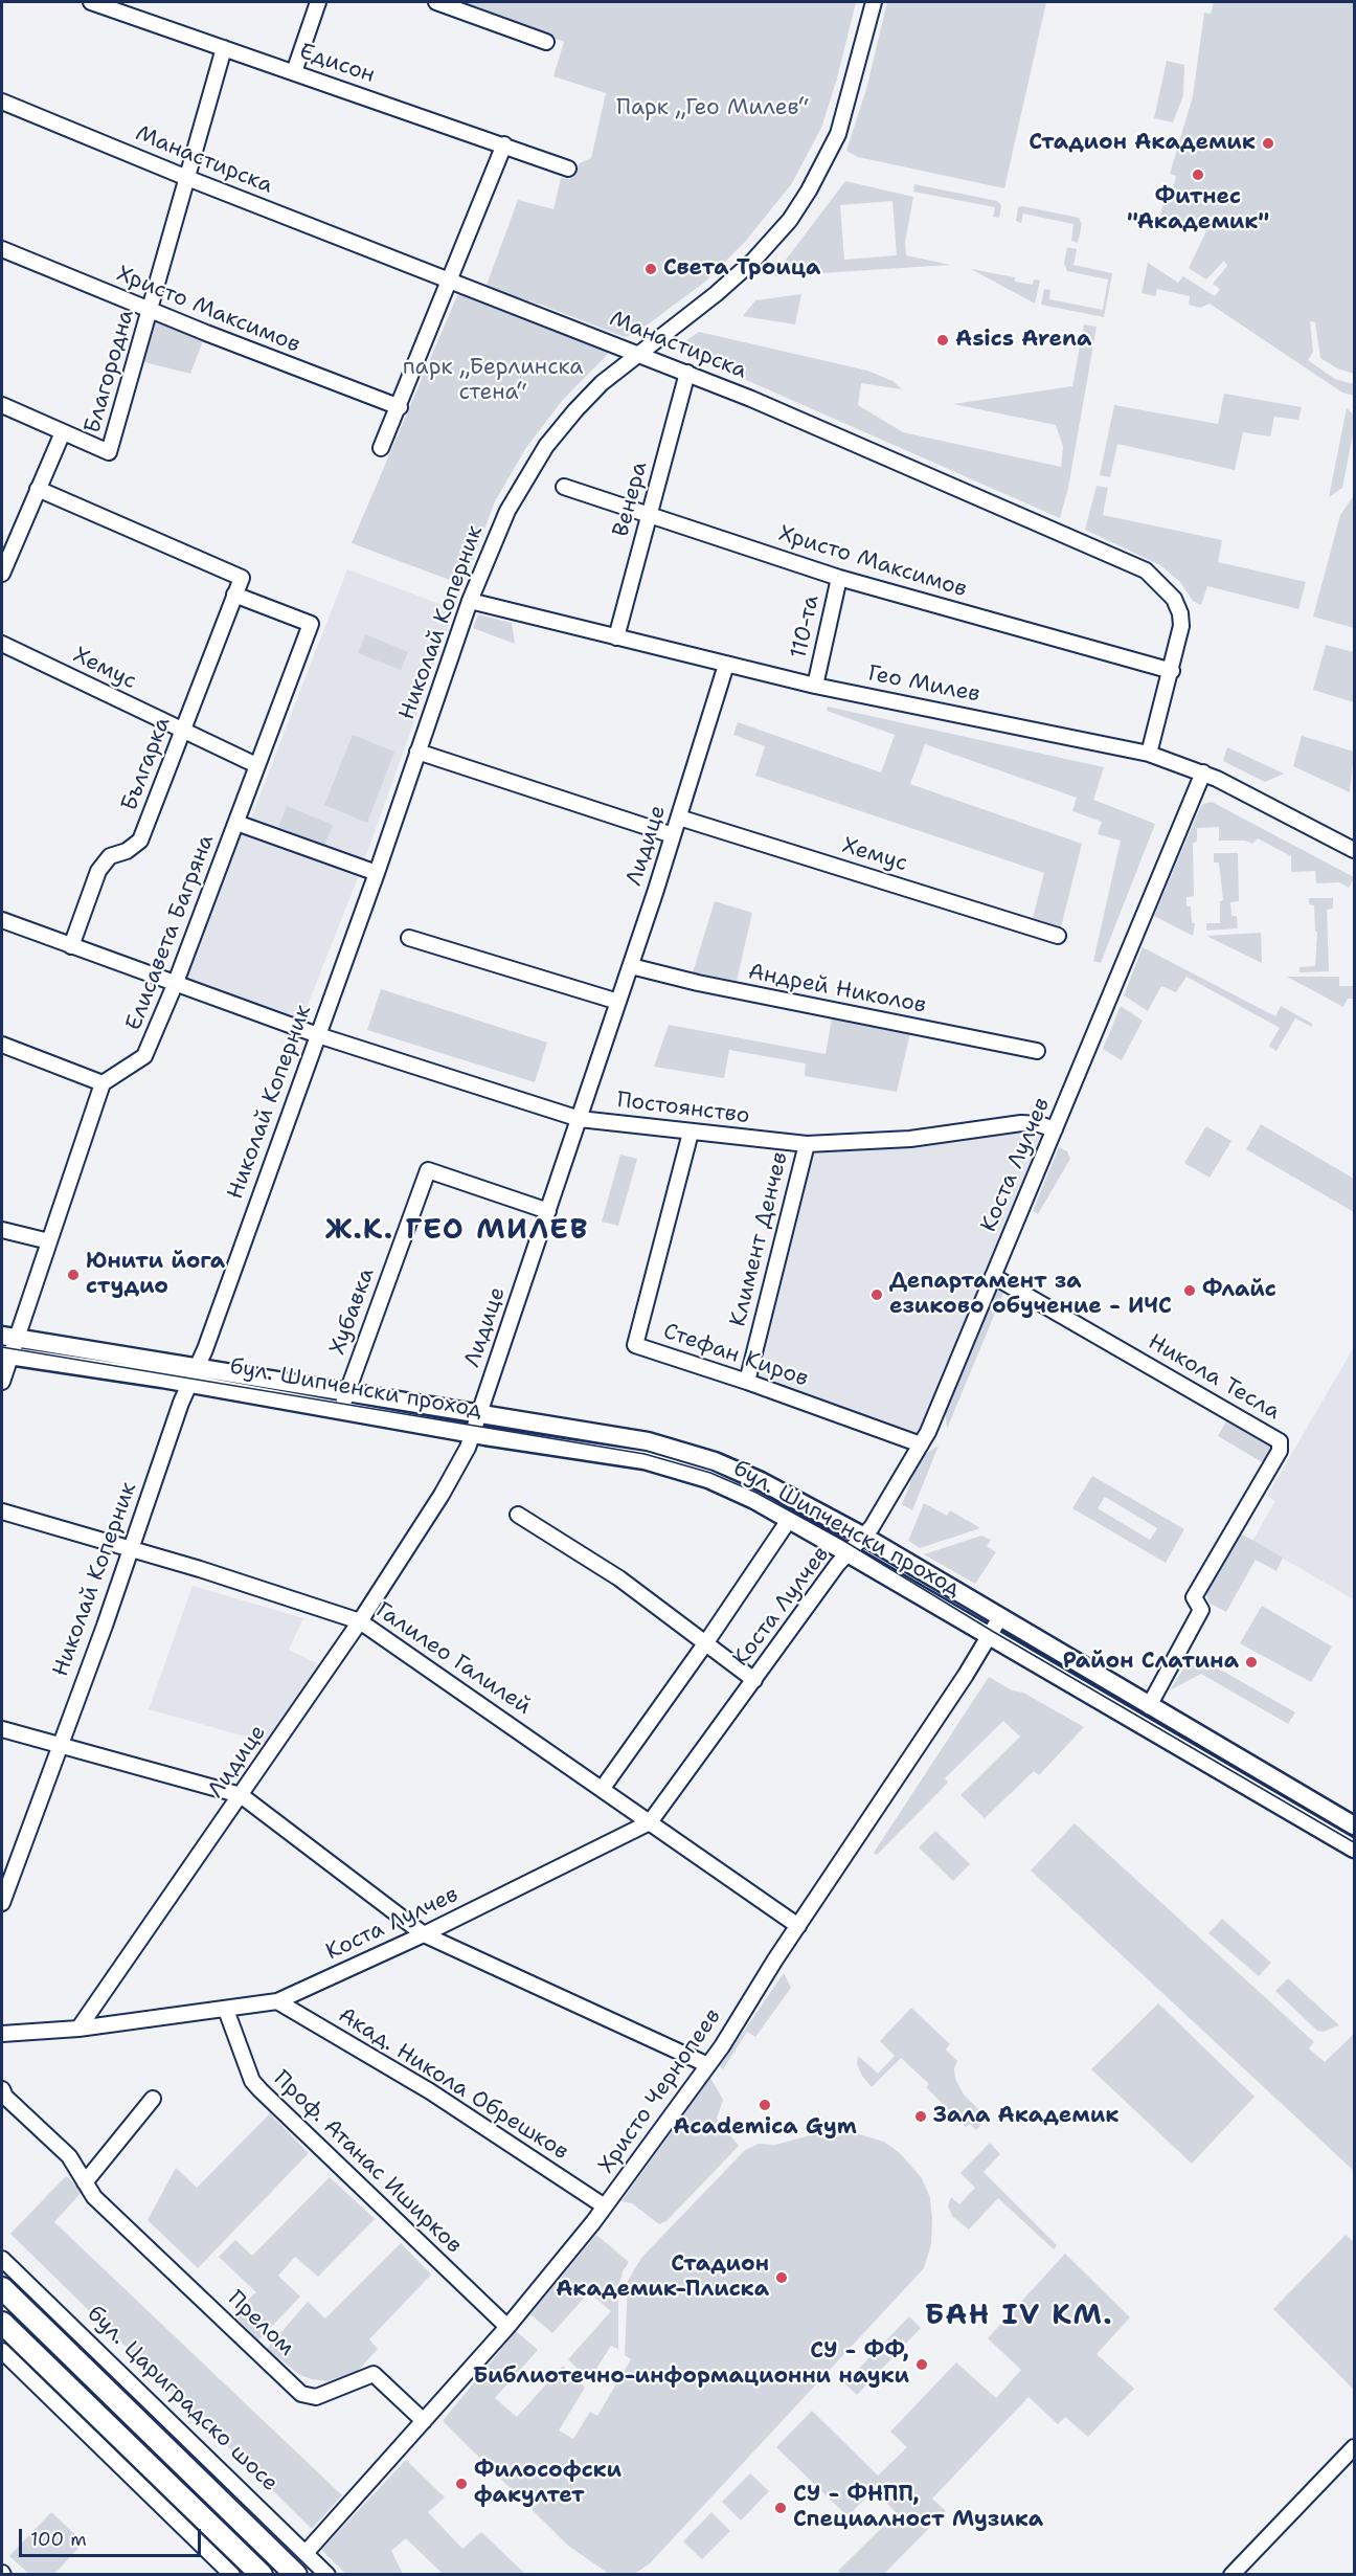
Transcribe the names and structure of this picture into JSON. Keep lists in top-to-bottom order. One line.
{"streets":{"highway":["бул. Цариградско шосе"],"main road":["бул. Шипченски проход"],"street":["Едисон","Манастирска","Христо Максимов","Благородна","Венера","Николай Коперник","110-та","Хемус","Гео Милев","Българка","Лидице","Елисавета Багряна","Андрей Николов","Постоянство","Коста Лулчев","Климент Денчев","Хубавка","Стефан Киров","Никола Тесла","Галилео Галилей","Акад. Никола Обрешков","Христо Чернопеев","Проф. Атанас Иширков","Прелом"]},"crossings":[["Едисон","Благородна"],["Манастирска","Христо Максимов"],["Манастирска","Благородна"],["Манастирска","Венера"],["Манастирска","Николай Коперник"],["Манастирска","Гео Милев"],["Христо Максимов","Благородна"],["Христо Максимов","Венера"],["Христо Максимов","110-та"],["Венера","Гео Милев"],["Николай Коперник","Гео Милев"],["Николай Коперник","Постоянство"],["Николай Коперник","бул. Шипченски проход"],["Николай Коперник","Галилео Галилей"],["110-та","Гео Милев"],["Хемус","Българка"],["Хемус","Лидице"],["Хемус","Елисавета Багряна"],["Гео Милев","Лидице"],["Гео Милев","Коста Лулчев"],["Българка","Елисавета Багряна"],["Българка","Постоянство"],["Лидице","Андрей Николов"],["Лидице","Постоянство"],["Лидице","Коста Лулчев"],["Лидице","Хубавка"],["Лидице","бул. Шипченски проход"],["Лидице","Галилео Галилей"],["Елисавета Багряна","Постоянство"],["Постоянство","Коста Лулчев"],["Постоянство","Климент Денчев"],["Постоянство","Стефан Киров"],["Коста Лулчев","Стефан Киров"],["Коста Лулчев","Никола Тесла"],["Коста Лулчев","бул. Шипченски проход"],["Коста Лулчев","Галилео Галилей"],["Коста Лулчев","Акад. Никола Обрешков"],["Коста Лулчев","Проф. Атанас Иширков"],["Климент Денчев","Стефан Киров"],["Хубавка","бул. Шипченски проход"],["Никола Тесла","бул. Шипченски проход"],["бул. Шипченски проход","Христо Чернопеев"],["Галилео Галилей","Христо Чернопеев"],["Акад. Никола Обрешков","Христо Чернопеев"],["Христо Чернопеев","Проф. Атанас Иширков"],["Христо Чернопеев","Прелом"],["Христо Чернопеев","бул. Цариградско шосе"]],"districts":["Ж.К. ГЕО МИЛЕВ","БАН IV КМ."],"parks":["Парк „Гео Милев“","парк „Берлинска стена“"],"places":["Стадион Академик","Фитнес \"Академик\"","Света Троица","Asics Arena","Юнити йога студио","Флайс","Департамент за езиково обучение - ИЧС","Район Слатина","Academica Gym","Зала Академик","Стадион Академик-Плиска","СУ - ФФ, Библиотечно-информационни науки","Философски факултет","СУ - ФНПП, Специалност Музика"],"scale_bar":"100 m"}
